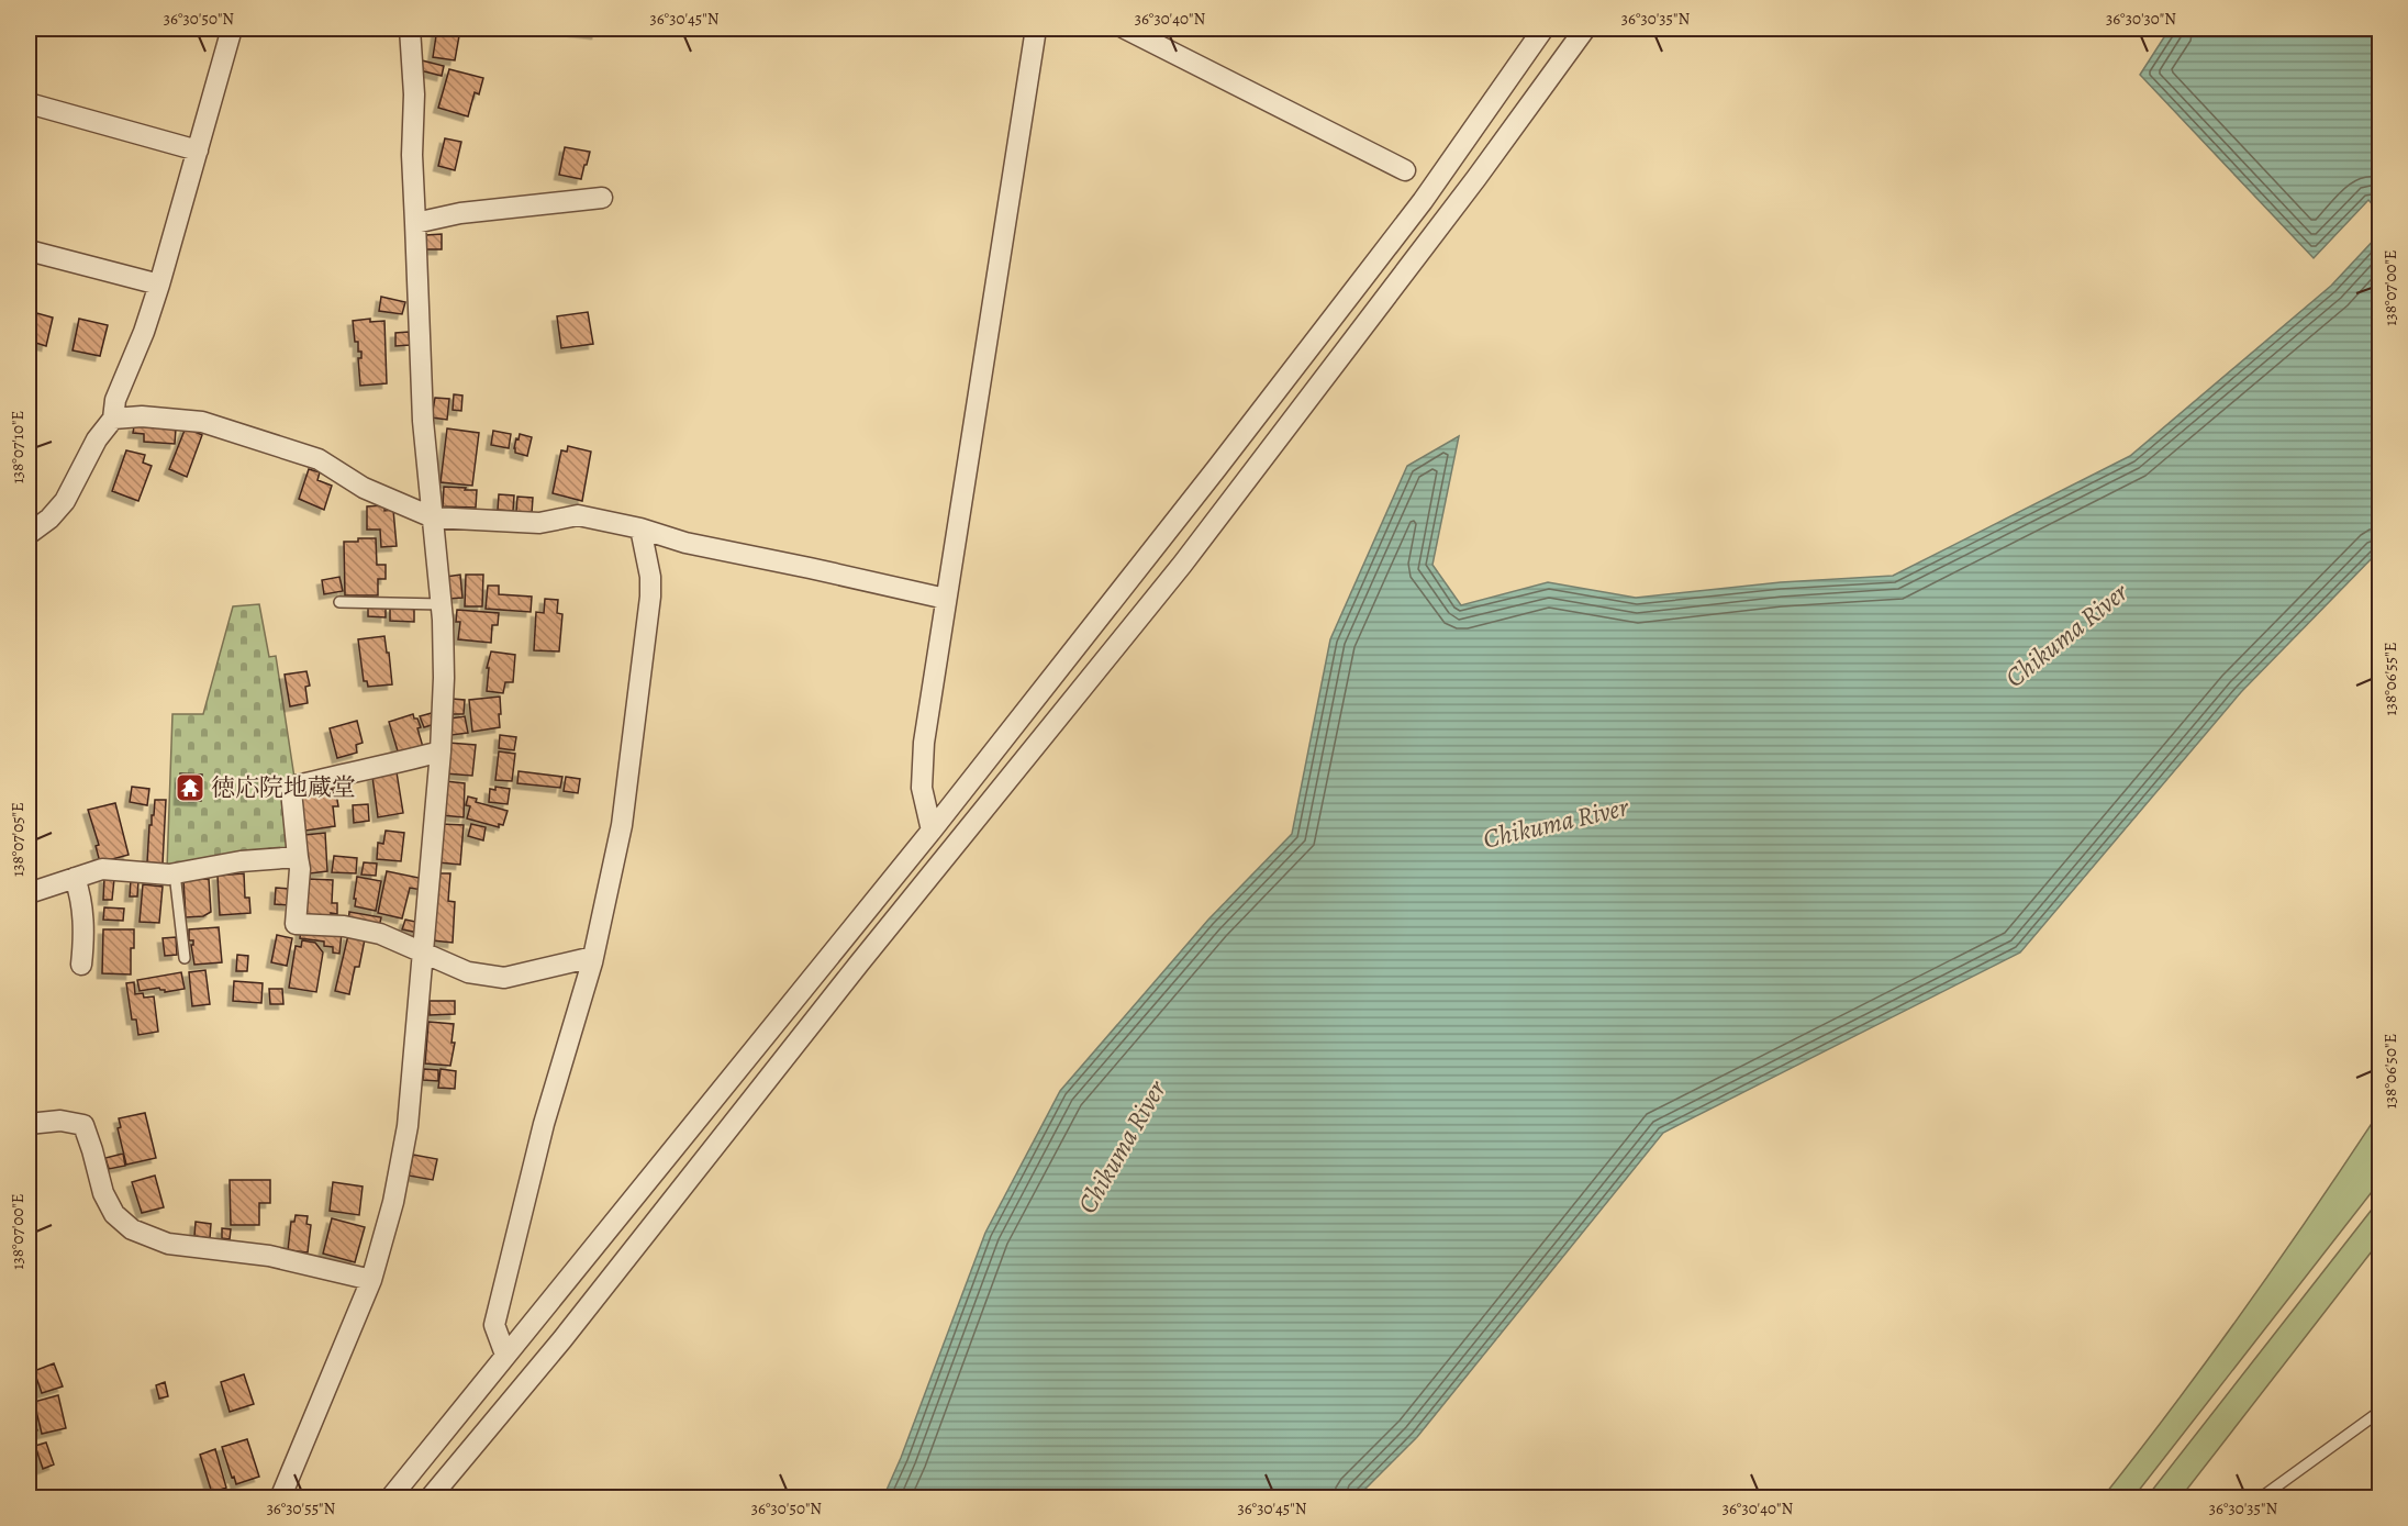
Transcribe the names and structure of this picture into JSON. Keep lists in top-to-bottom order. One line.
{"water":["Chikuma River"],"places":{"temple":["徳応院地蔵堂"]},"coordinates":["36°30'50\"N","36°30'45\"N","36°30'40\"N","36°30'35\"N","36°30'30\"N","138°07'00\"E","138°07'10\"E","138°06'55\"E","138°07'05\"E","138°06'50\"E","36°30'55\"N"]}
